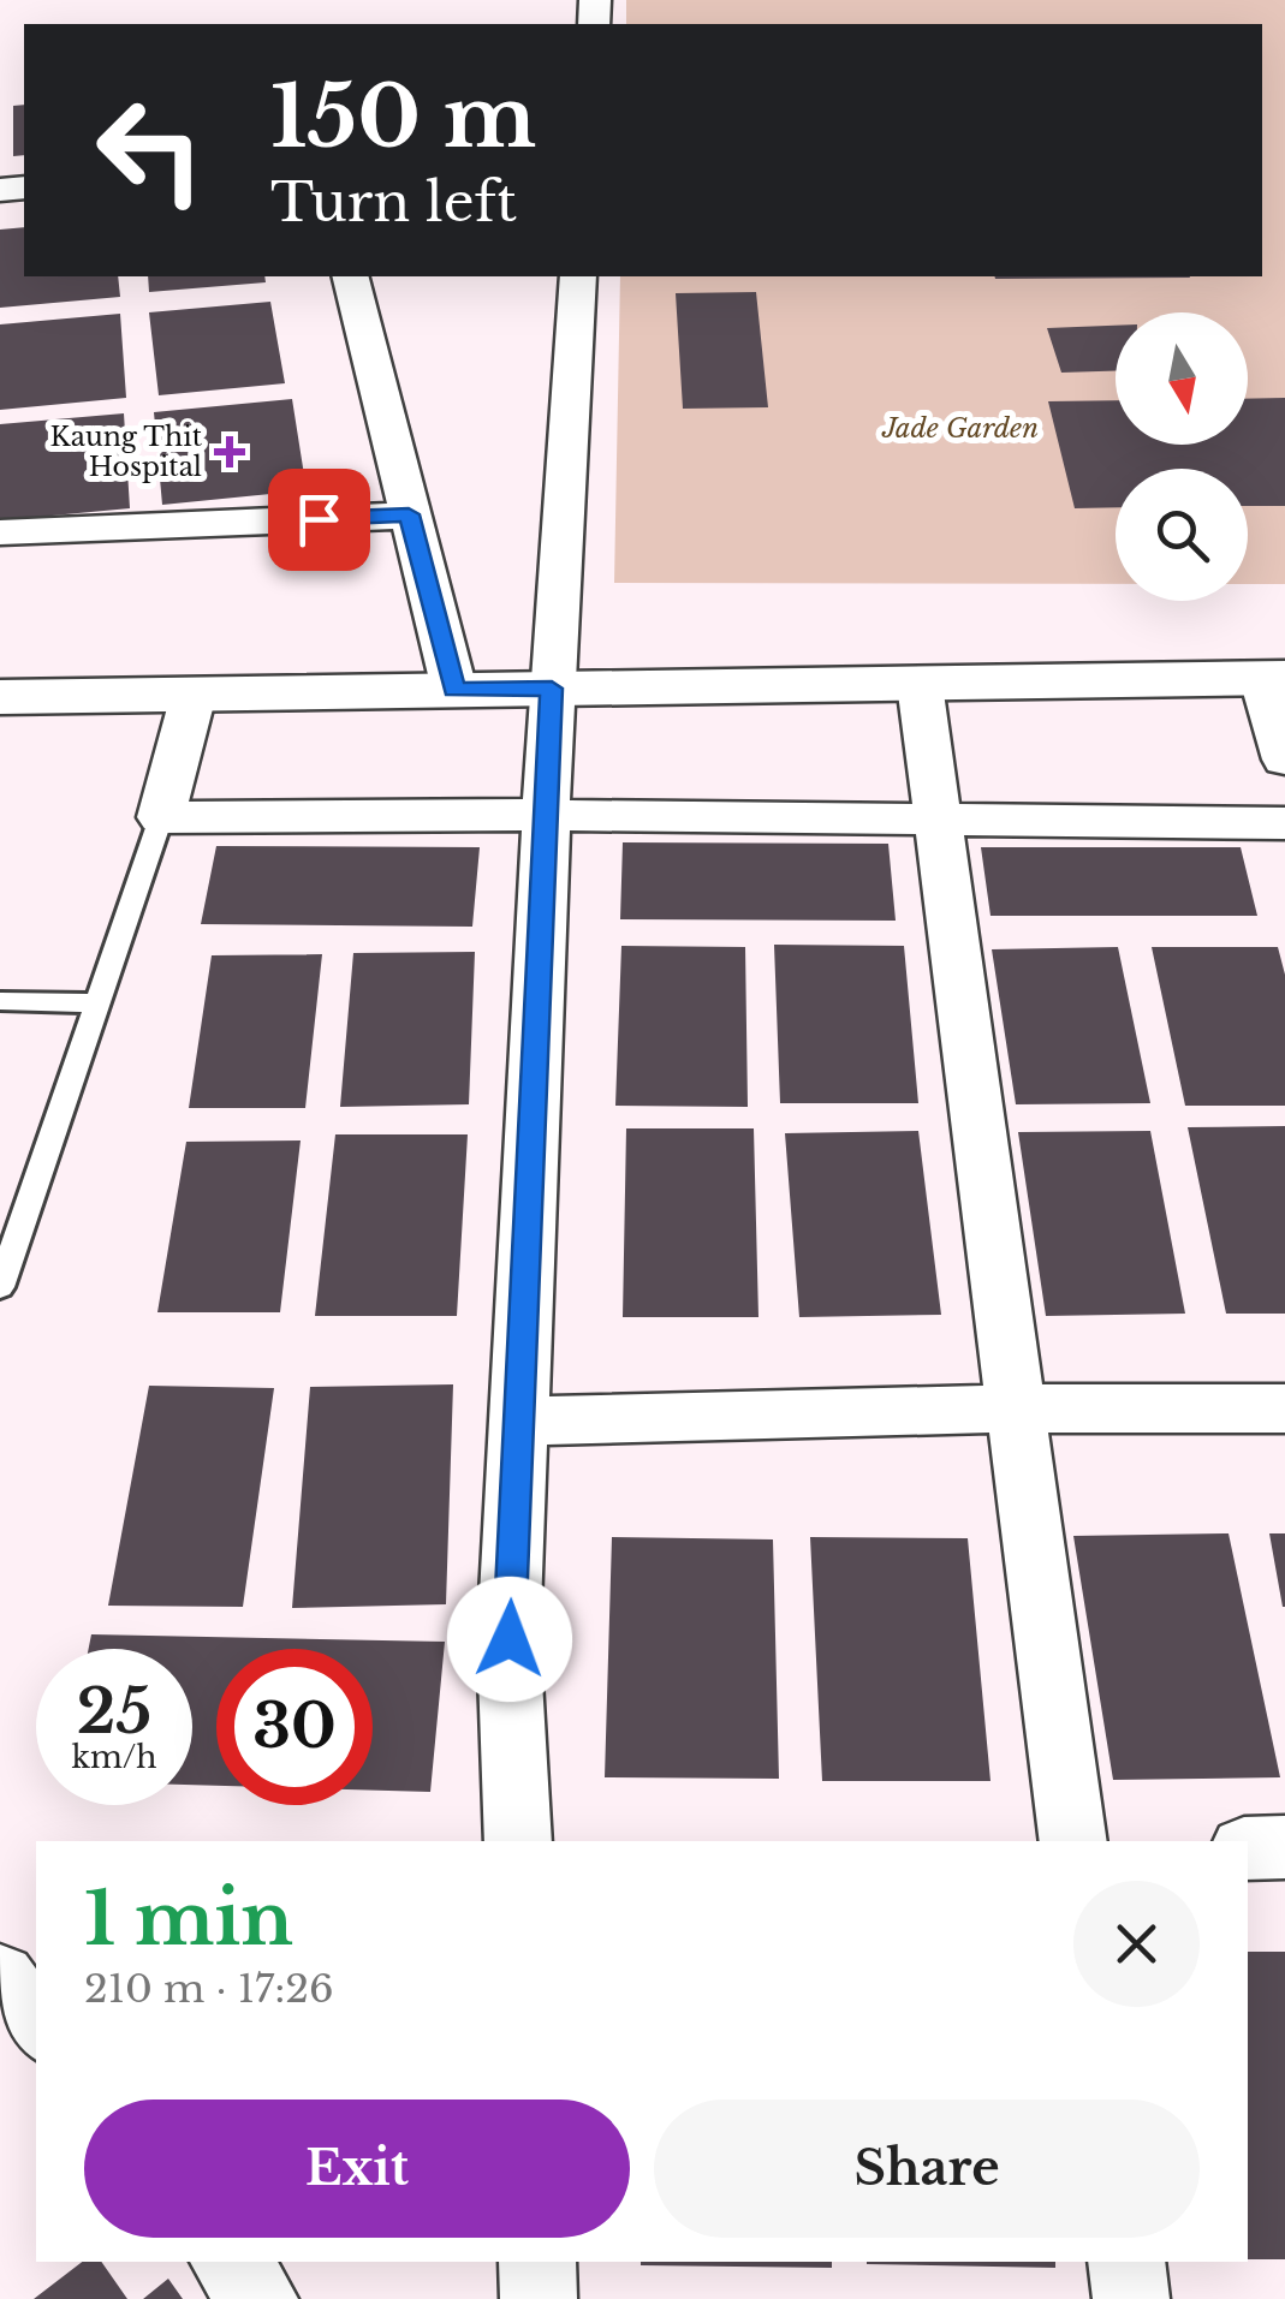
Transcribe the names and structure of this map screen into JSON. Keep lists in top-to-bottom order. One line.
{"parks":["Jade Garden"],"places":{"health":["Kaung Thit Hospital"]},"north":"bottom","page":{"turn":["150 m","Turn left"],"speed":"25 km/h","limit":"30","heading":["1 min","210 m · 17:26"],"buttons":["Exit","Share"]}}
